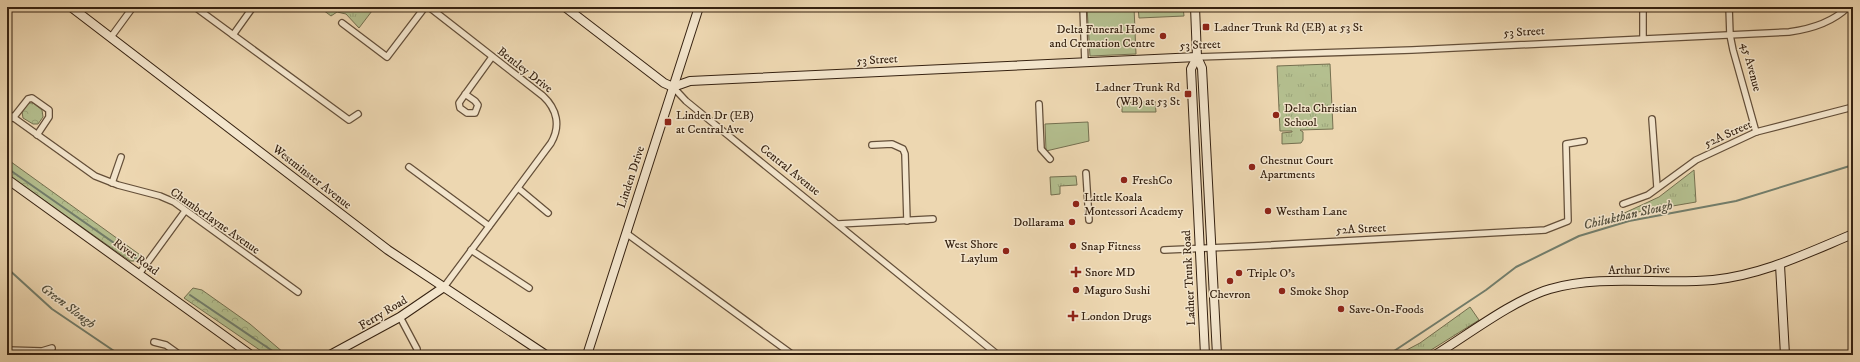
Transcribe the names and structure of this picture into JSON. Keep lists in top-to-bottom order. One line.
{"streets":{"street":["53 Street","45 Avenue","Bentley Drive","52A Street","Central Avenue","Westminster Avenue","Linden Drive","Chamberlayne Avenue","River Road","Arthur Drive","Ladner Trunk Road","Ferry Road"]},"crossings":[["53 Street","45 Avenue"],["53 Street","Central Avenue"],["53 Street","Linden Drive"],["53 Street","Ladner Trunk Road"],["45 Avenue","52A Street"],["Bentley Drive","Westminster Avenue"],["Bentley Drive","Ferry Road"],["52A Street","Ladner Trunk Road"],["Central Avenue","Linden Drive"],["Westminster Avenue","Ferry Road"]],"water":["Chilukthan Slough","Green Slough"],"places":{"transit":["Ladner Trunk Rd (EB) at 53 St","Ladner Trunk Rd (WB) at 53 St","Linden Dr (EB) at Central Ave"],"other":["Delta Funeral Home and Cremation Centre","Delta Christian School","Chestnut Court Apartments","FreshCo","Little Koala Montessori Academy","Westham Lane","Dollarama","Snap Fitness","West Shore Laylum","Triple O's","Chevron","Maguro Sushi","Smoke Shop","Save-On-Foods"],"health":["Snore MD","London Drugs"]}}
